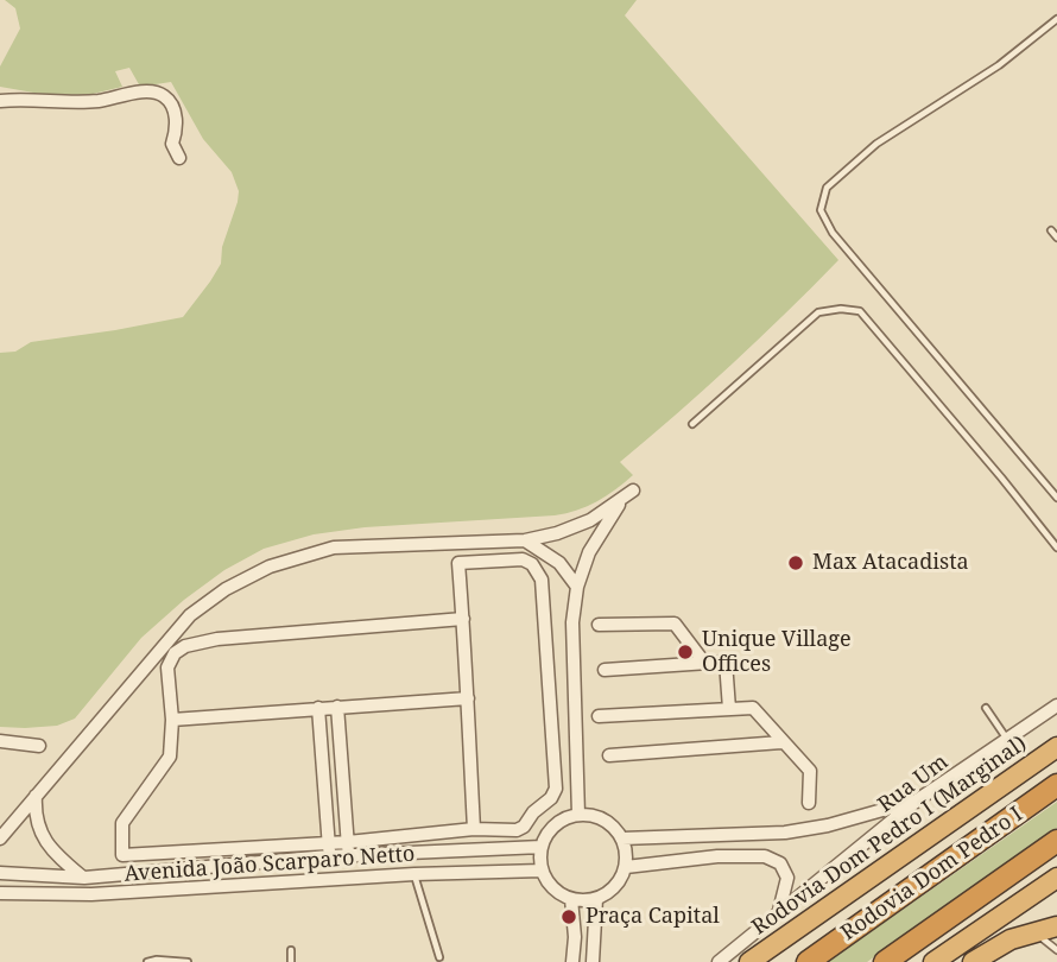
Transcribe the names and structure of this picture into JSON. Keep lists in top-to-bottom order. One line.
{"streets":{"highway":["Rodovia Dom Pedro I (Marginal)","Rodovia Dom Pedro I"],"street":["Rua Um","Avenida João Scarparo Netto"]},"places":["Max Atacadista","Unique Village Offices","Praça Capital"]}
